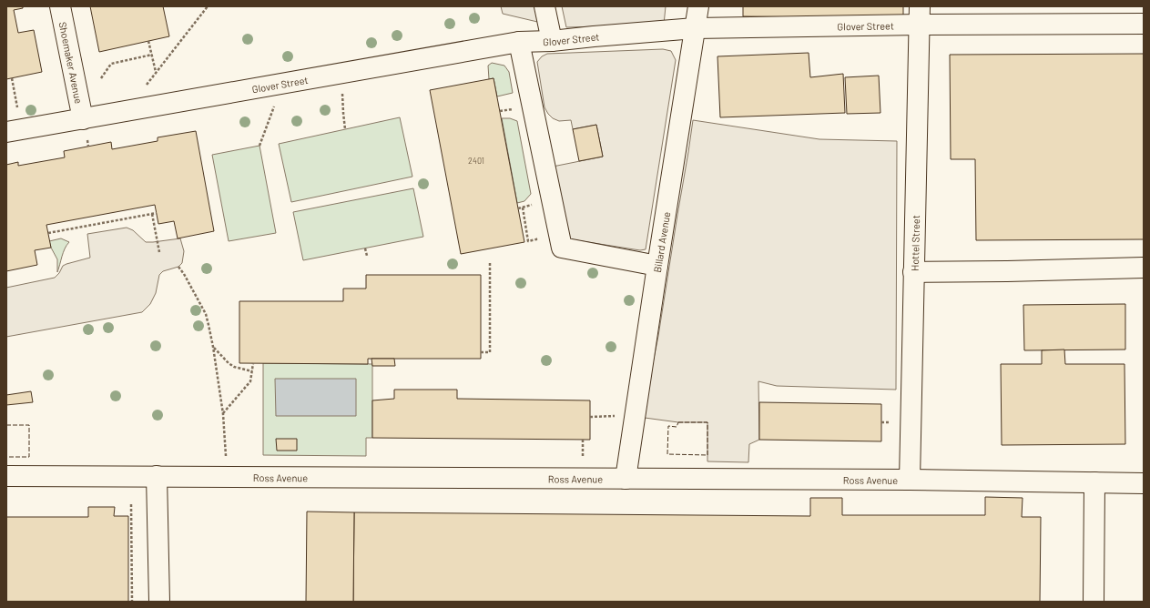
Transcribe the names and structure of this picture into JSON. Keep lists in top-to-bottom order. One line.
{"streets":{"street":["Glover Street","Shoemaker Avenue","Billard Avenue","Hottel Street","Ross Avenue"]},"crossings":[["Glover Street","Shoemaker Avenue"],["Glover Street","Billard Avenue"],["Glover Street","Hottel Street"],["Billard Avenue","Ross Avenue"],["Hottel Street","Ross Avenue"]],"house_numbers":["2401"]}
